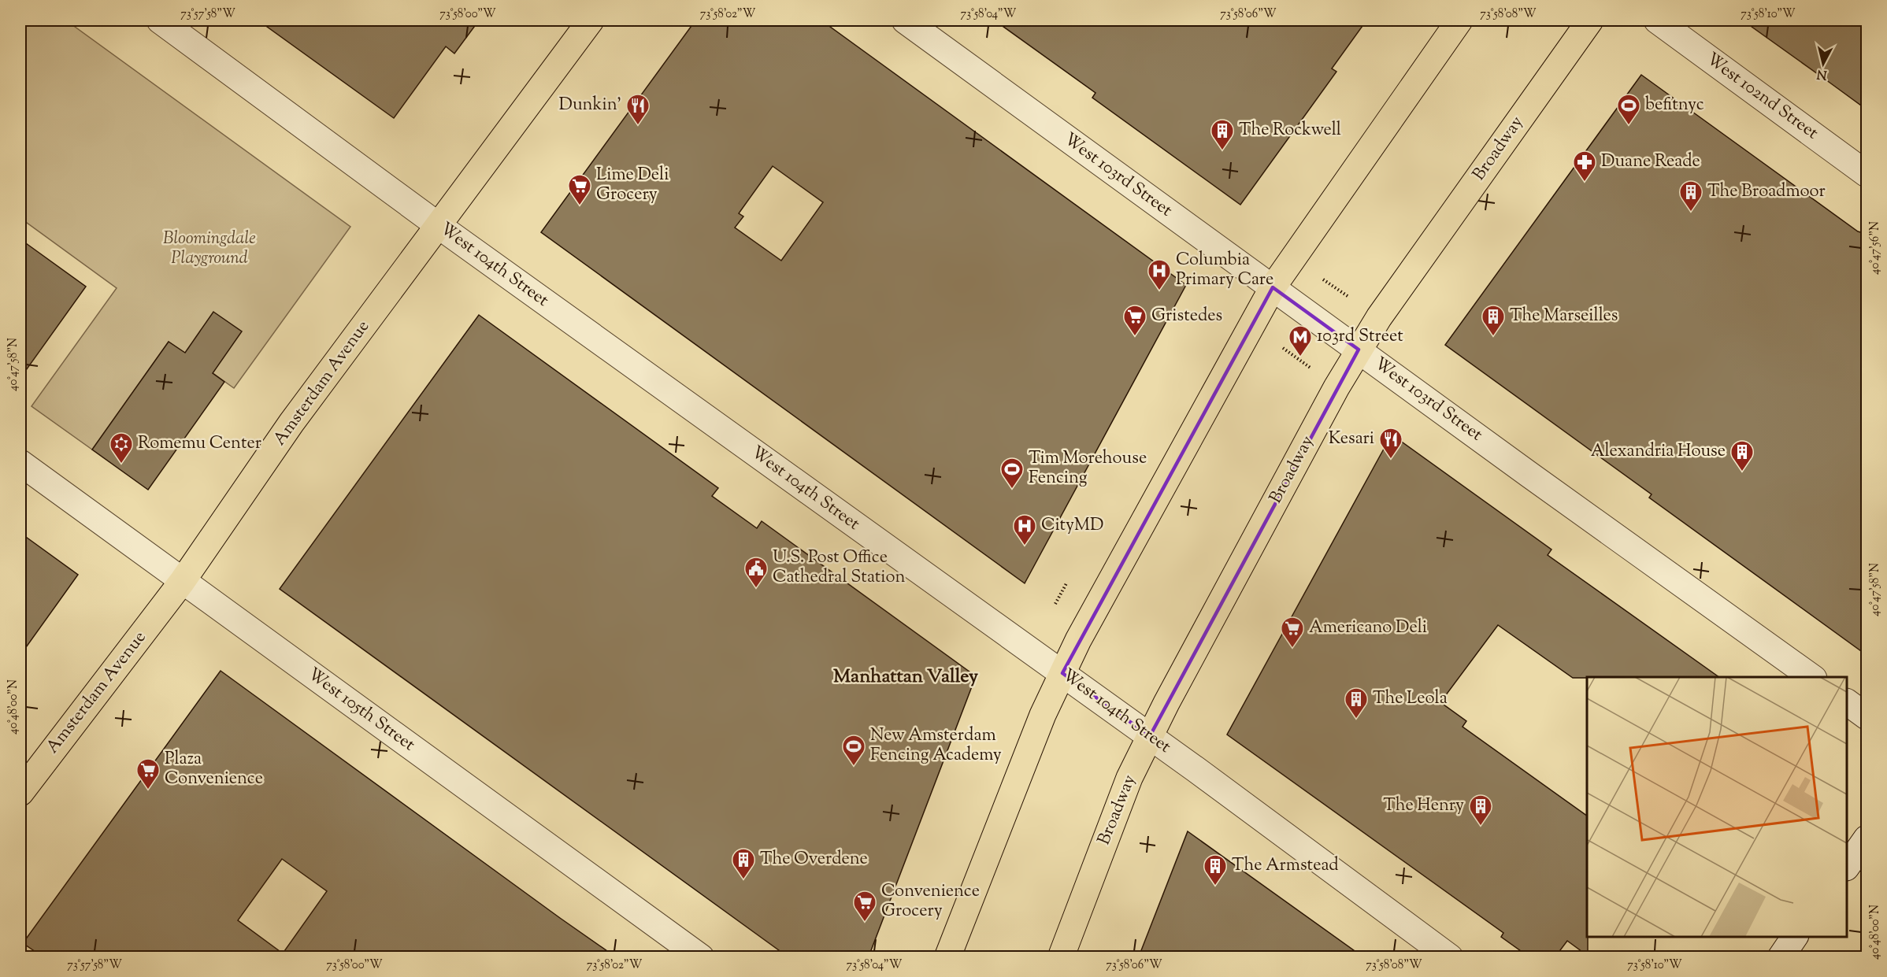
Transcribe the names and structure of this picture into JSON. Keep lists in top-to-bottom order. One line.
{"streets":{"main road":["Broadway","Amsterdam Avenue"],"street":["West 102nd Street","West 103rd Street","West 104th Street","West 105th Street"]},"crossings":[["Broadway","West 103rd Street"],["Broadway","West 104th Street"],["West 104th Street","Amsterdam Avenue"],["Amsterdam Avenue","West 105th Street"]],"districts":["Manhattan Valley"],"parks":["Bloomingdale Playground"],"places":{"restaurant":["Dunkin'","Kesari"],"sports":["befitnyc","Tim Morehouse Fencing","New Amsterdam Fencing Academy"],"building":["The Rockwell","The Broadmoor","The Marseilles","Alexandria House","The Leola","The Henry","The Overdene","The Armstead"],"pharmacy":["Duane Reade"],"supermarket":["Lime Deli Grocery","Gristedes","Americano Deli","Plaza Convenience","Convenience Grocery"],"hospital":["Columbia Primary Care","CityMD"],"metro station":["103rd Street"],"synagogue":["Romemu Center"],"public building":["U.S. Post Office Cathedral Station"]},"north":"bottom","coordinates":["73°57'58\"W","73°58'00\"W","73°58'02\"W","73°58'04\"W","73°58'06\"W","73°58'08\"W","73°58'10\"W","40°47'56\"N","40°47'58\"N","40°48'00\"N"]}
